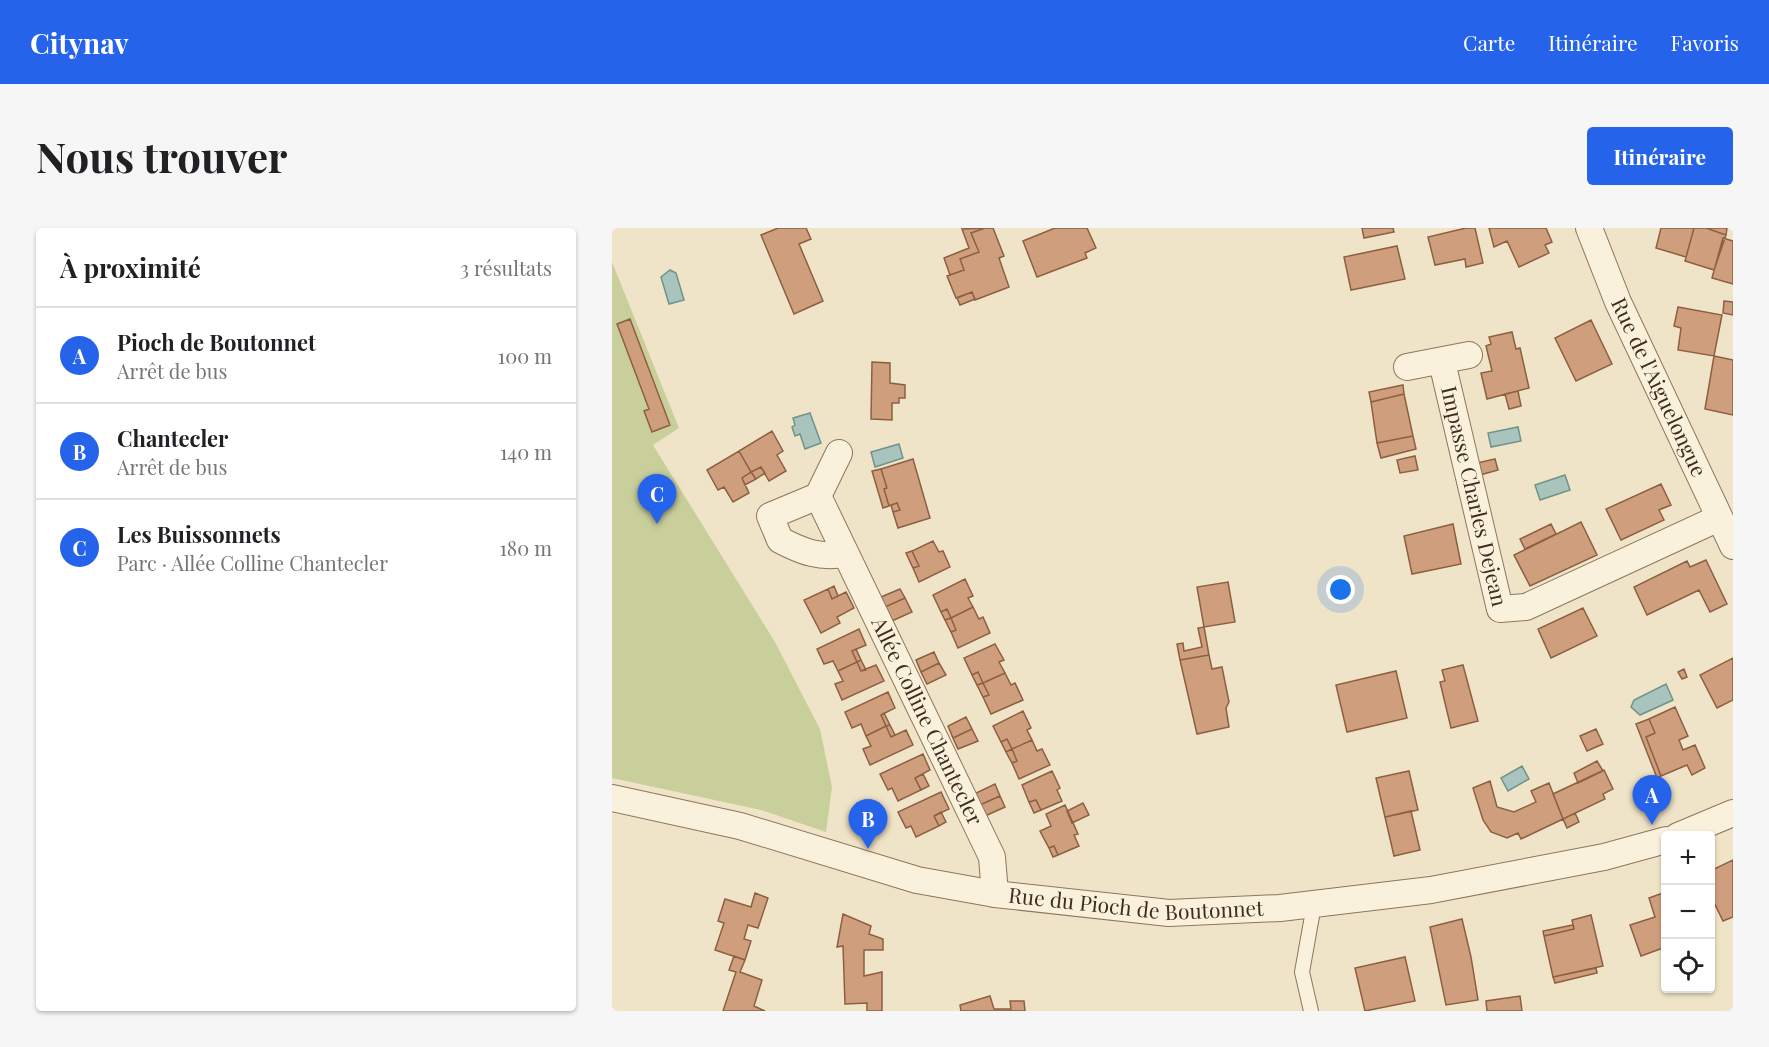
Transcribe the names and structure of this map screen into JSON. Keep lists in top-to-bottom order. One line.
{"streets":{"street":["Rue de l'Aiguelongue","Impasse Charles Dejean","Allée Colline Chantecler","Rue du Pioch de Boutonnet"]},"crossings":[["Rue de l'Aiguelongue","Impasse Charles Dejean"],["Allée Colline Chantecler","Rue du Pioch de Boutonnet"]],"page":{"header":"Citynav","nav":["Carte","Itinéraire","Favoris"],"buttons":"Itinéraire","title":"Nous trouver","heading":["À proximité","3 résultats"],"list":[{"mark":"A","name":"Pioch de Boutonnet","note":"Arrêt de bus","value":"100 m"},{"mark":"B","name":"Chantecler","note":"Arrêt de bus","value":"140 m"},{"mark":"C","name":"Les Buissonnets","note":"Parc · Allée Colline Chantecler","value":"180 m"}],"pins":["C","A","B"],"map_buttons":["+","−"]}}
